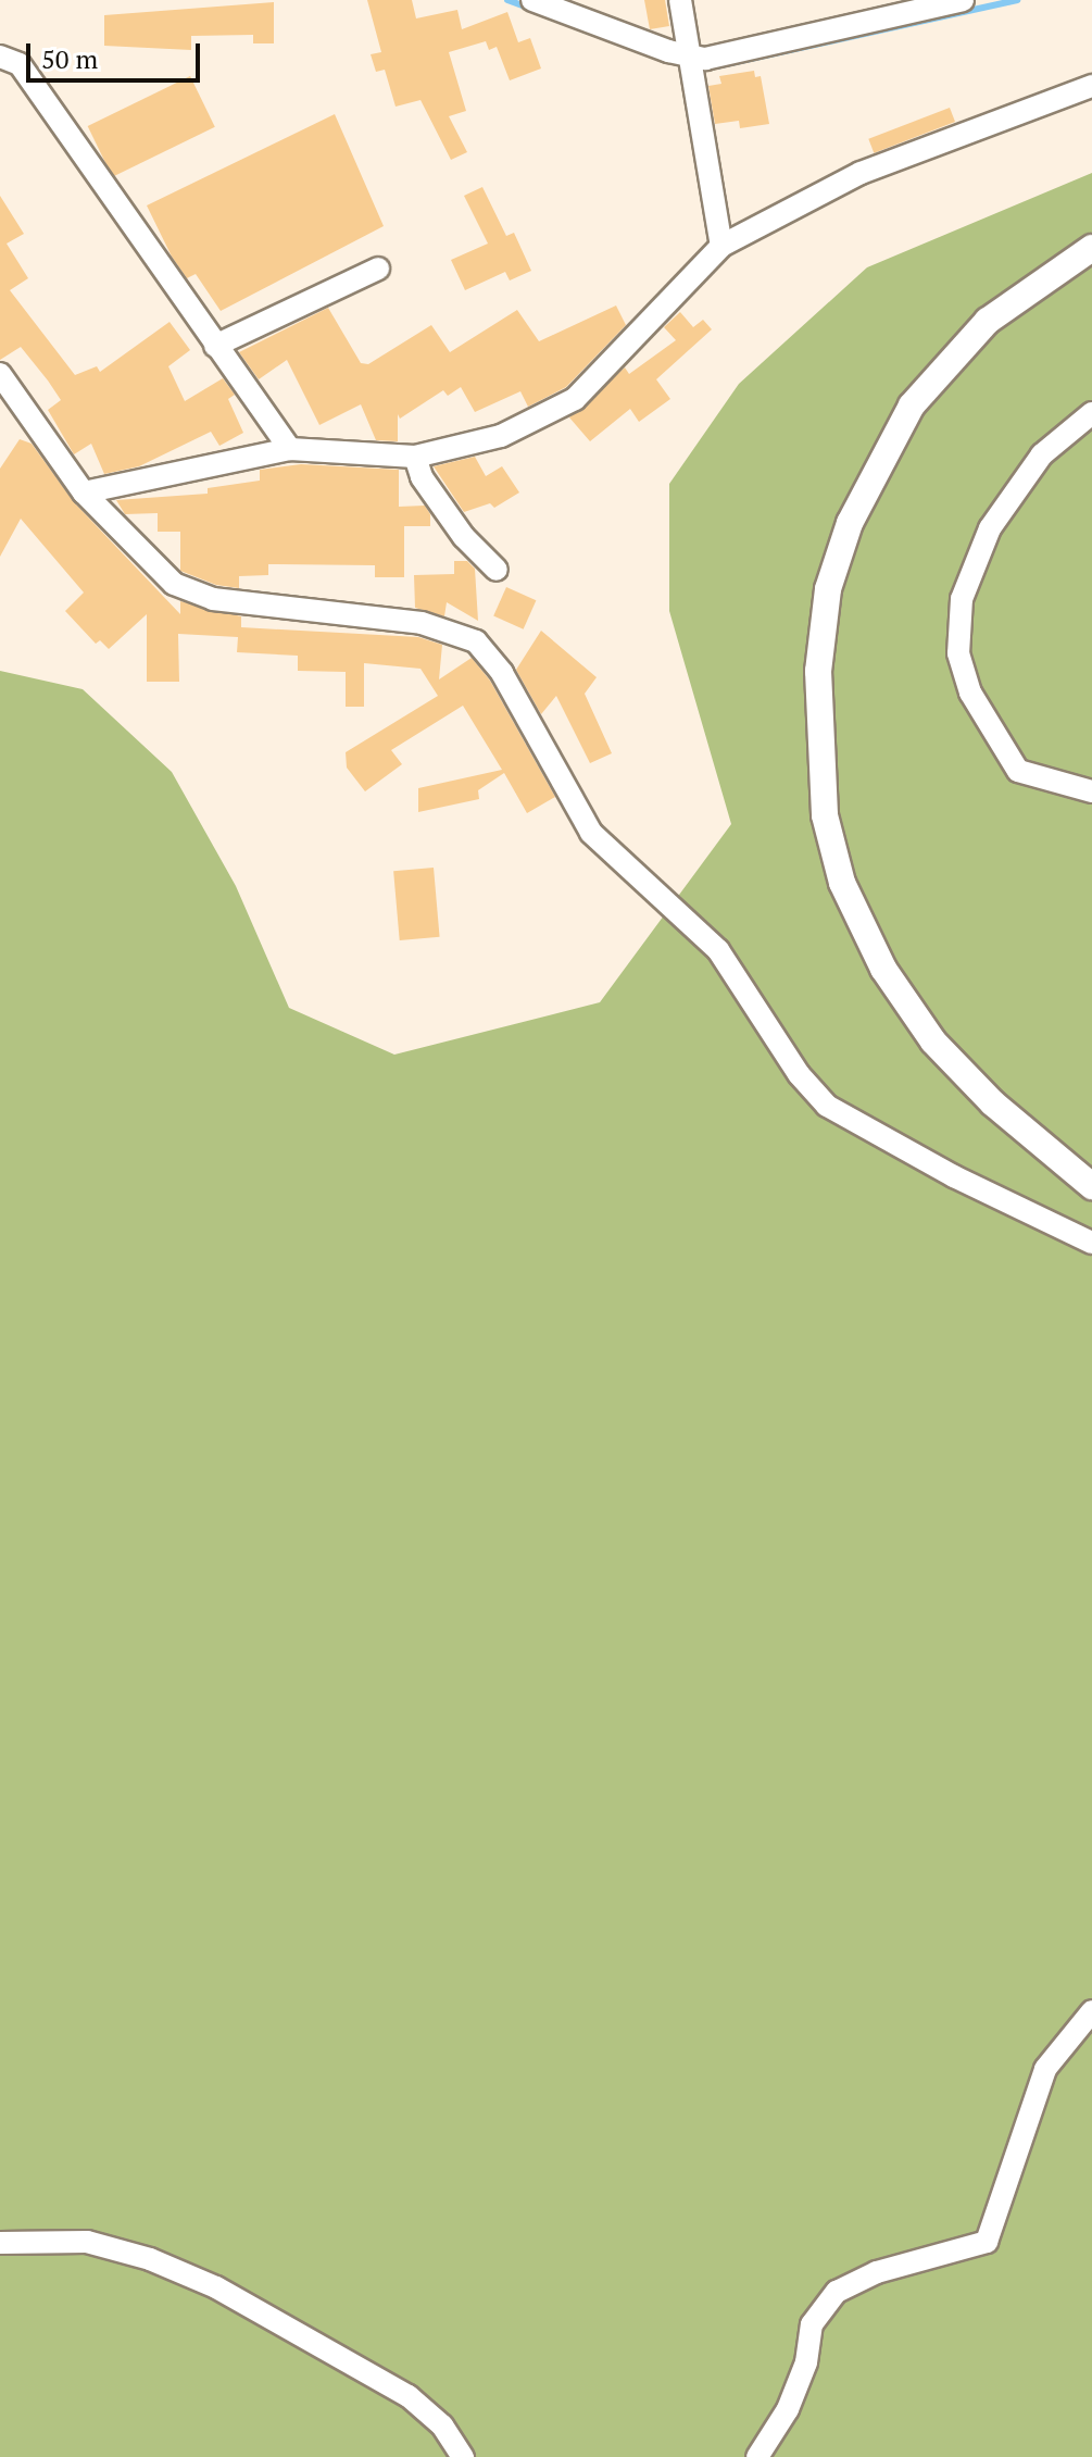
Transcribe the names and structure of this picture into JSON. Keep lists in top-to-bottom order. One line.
{"scale_bar":"50 m"}
